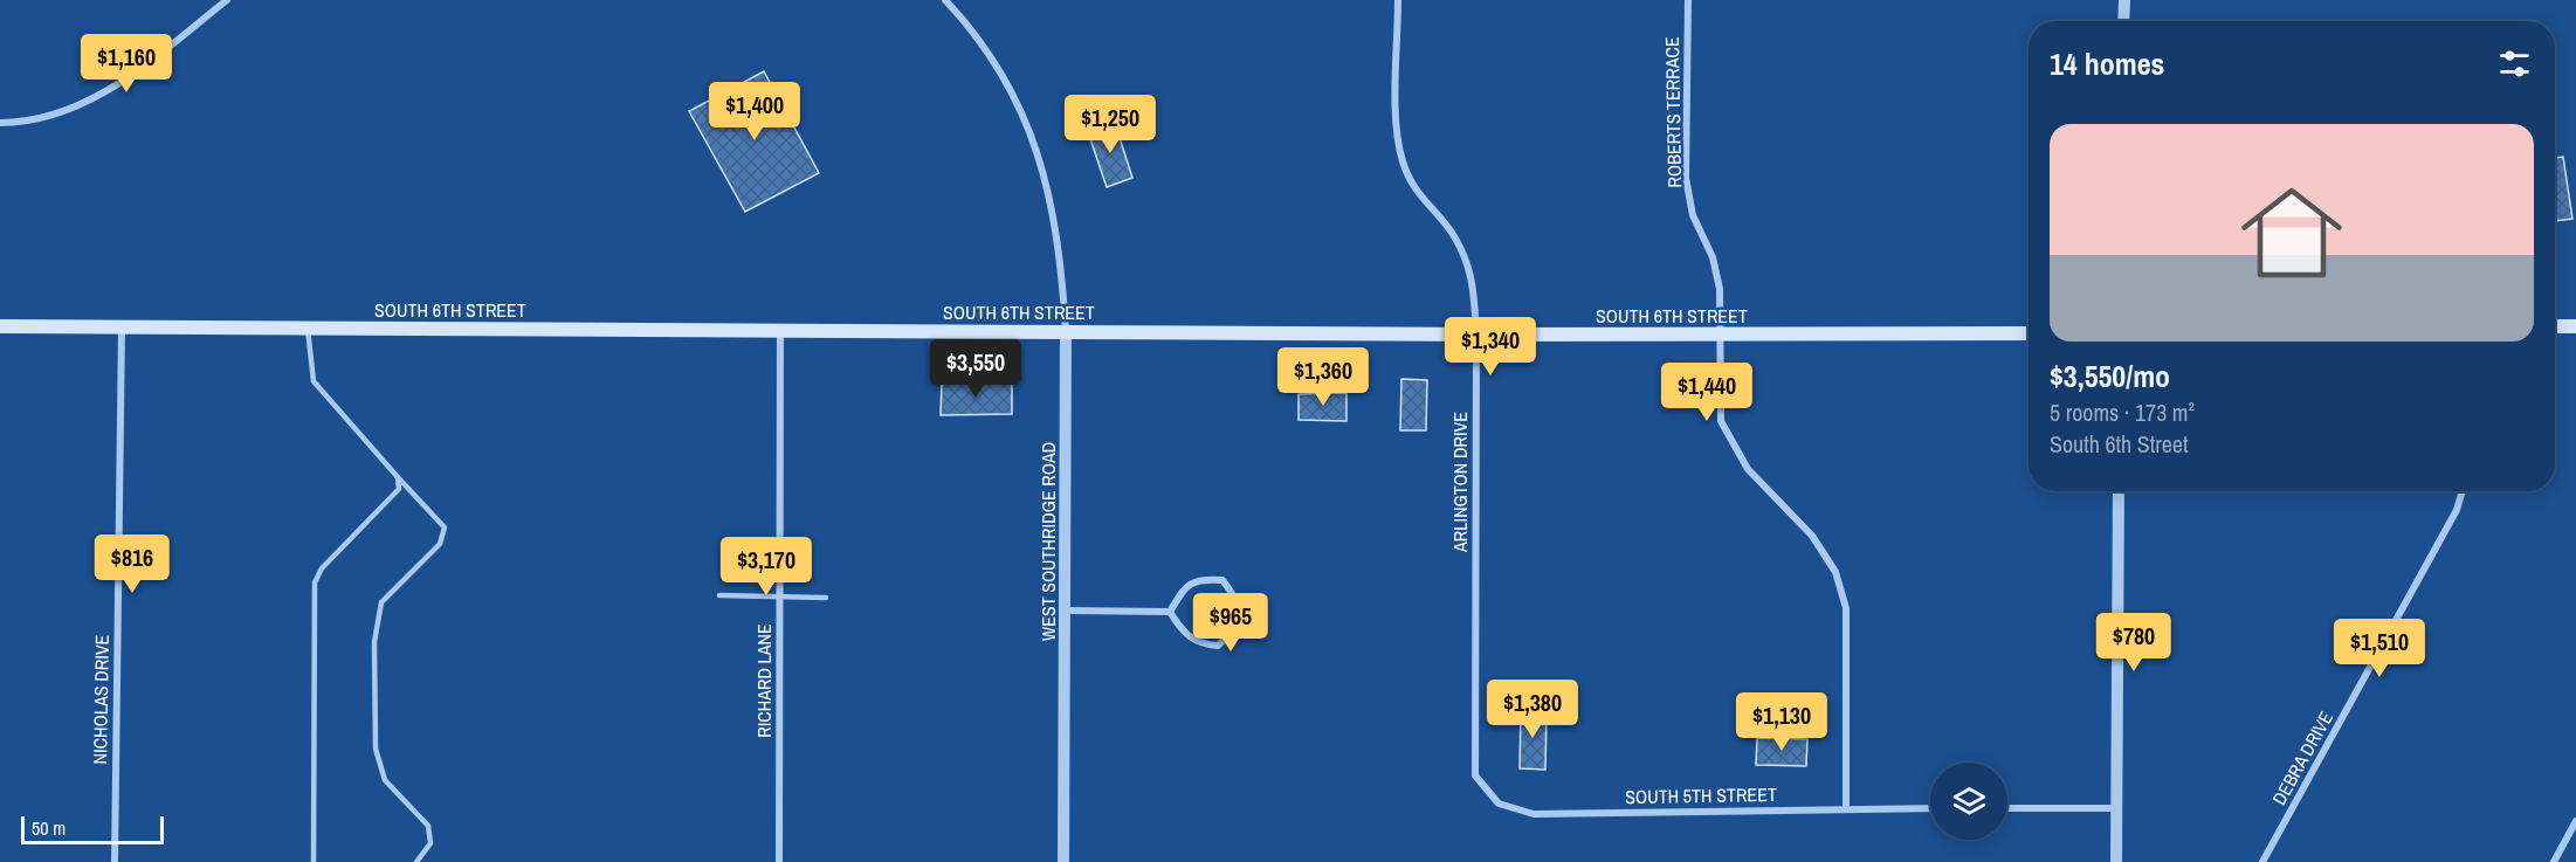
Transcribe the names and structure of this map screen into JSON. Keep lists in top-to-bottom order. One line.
{"streets":{"main road":["SOUTH 6TH STREET"],"street":["ROBERTS TERRACE","ARLINGTON DRIVE","WEST SOUTHRIDGE ROAD","RICHARD LANE","NICHOLAS DRIVE","DEBRA DRIVE","SOUTH 5TH STREET"]},"crossings":[["ROBERTS TERRACE","SOUTH 6TH STREET"],["ROBERTS TERRACE","SOUTH 5TH STREET"],["SOUTH 6TH STREET","ARLINGTON DRIVE"],["SOUTH 6TH STREET","WEST SOUTHRIDGE ROAD"],["SOUTH 6TH STREET","RICHARD LANE"],["SOUTH 6TH STREET","NICHOLAS DRIVE"],["ARLINGTON DRIVE","SOUTH 5TH STREET"]],"scale_bar":"50 m","page":{"heading":"14 homes","price":["$1,160","$1,400","$1,250","$1,340","$3,550","$1,360","$1,440","$816","$3,170","$965","$780","$1,510","$1,380","$1,130"],"list":[{"name":"$3,550/mo","note":"5 rooms · 173 m² · South 6th Street"}],"scale":"50 m"}}
